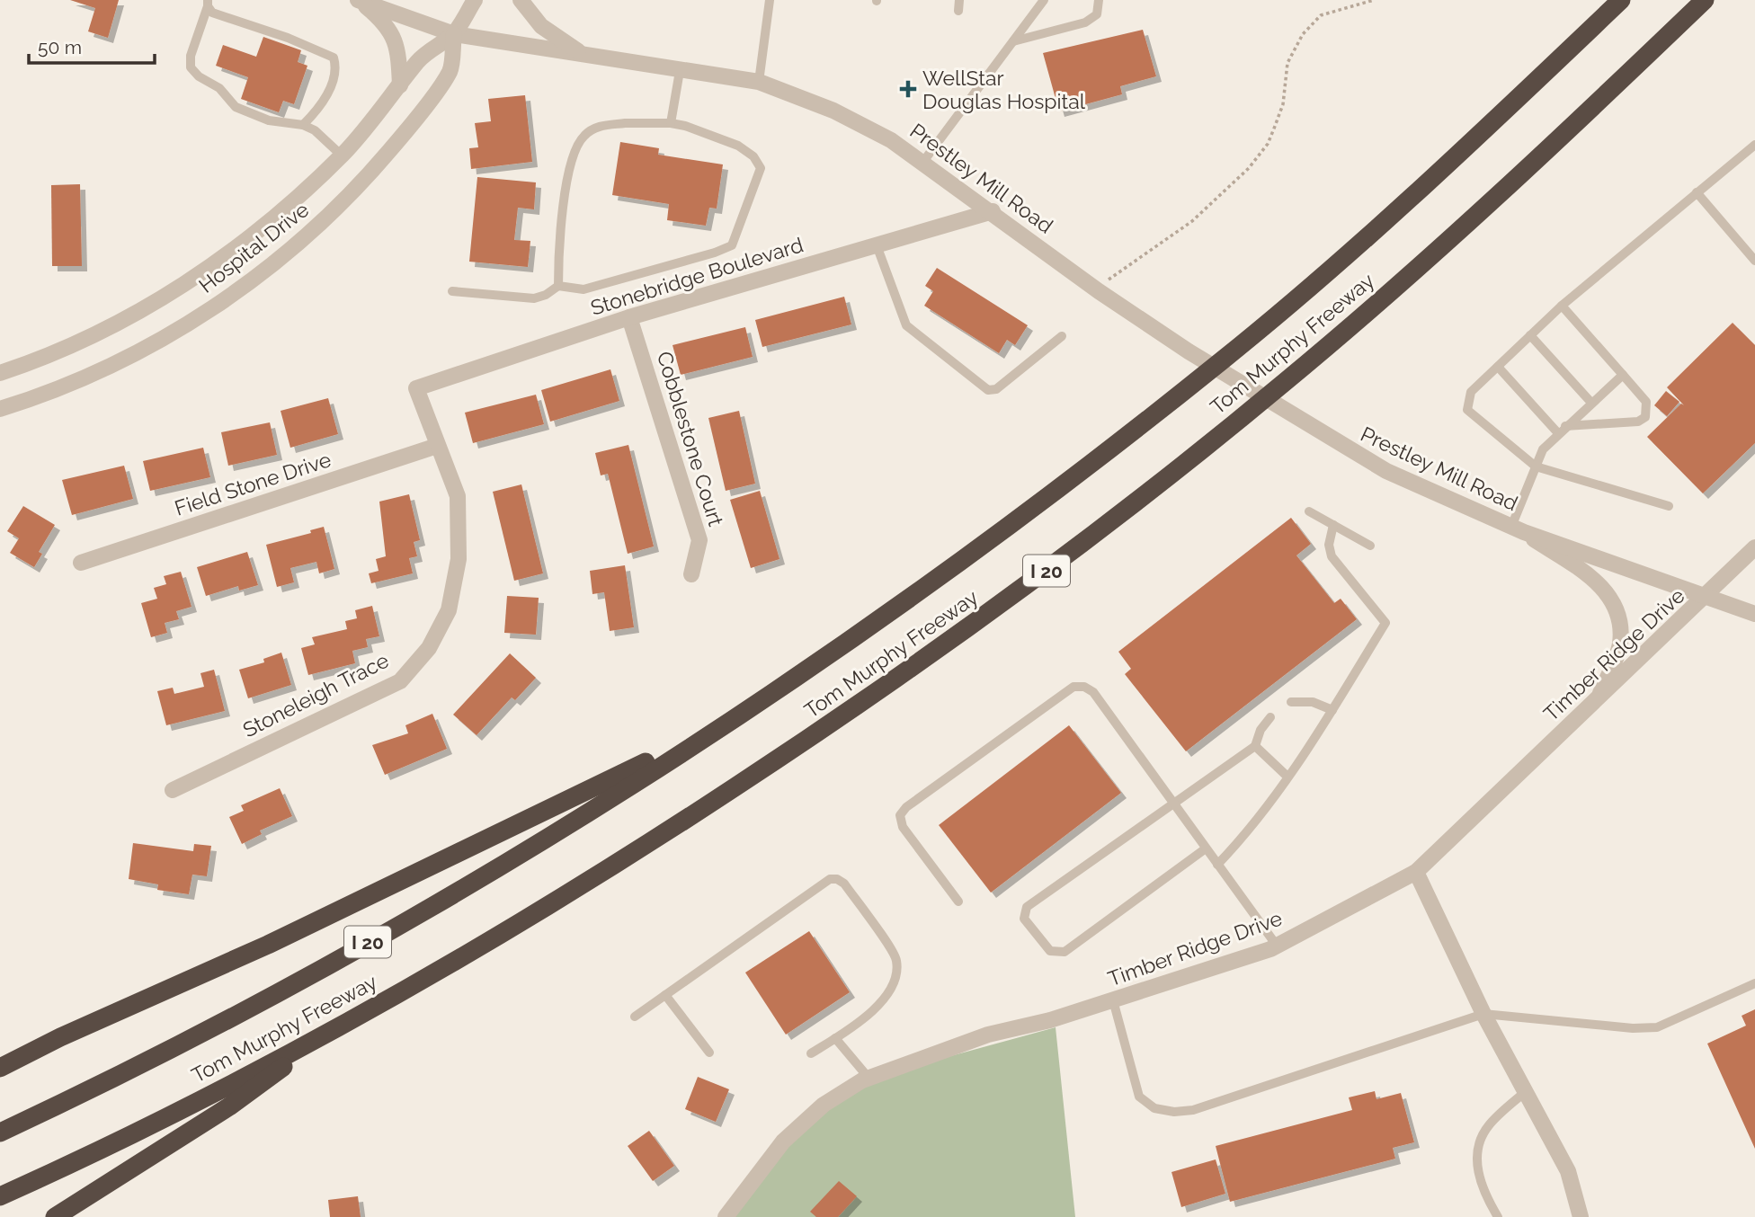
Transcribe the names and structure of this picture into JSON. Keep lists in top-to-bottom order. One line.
{"streets":{"highway":["Tom Murphy Freeway","I 20"],"street":["Prestley Mill Road","Hospital Drive","Stonebridge Boulevard","Cobblestone Court","Field Stone Drive","Timber Ridge Drive","Stoneleigh Trace"]},"crossings":[["Prestley Mill Road","Hospital Drive"],["Prestley Mill Road","Stonebridge Boulevard"],["Prestley Mill Road","Timber Ridge Drive"],["Stonebridge Boulevard","Cobblestone Court"],["Stonebridge Boulevard","Stoneleigh Trace"],["Field Stone Drive","Stoneleigh Trace"]],"places":{"health":["WellStar Douglas Hospital"]},"scale_bar":"50 m"}
